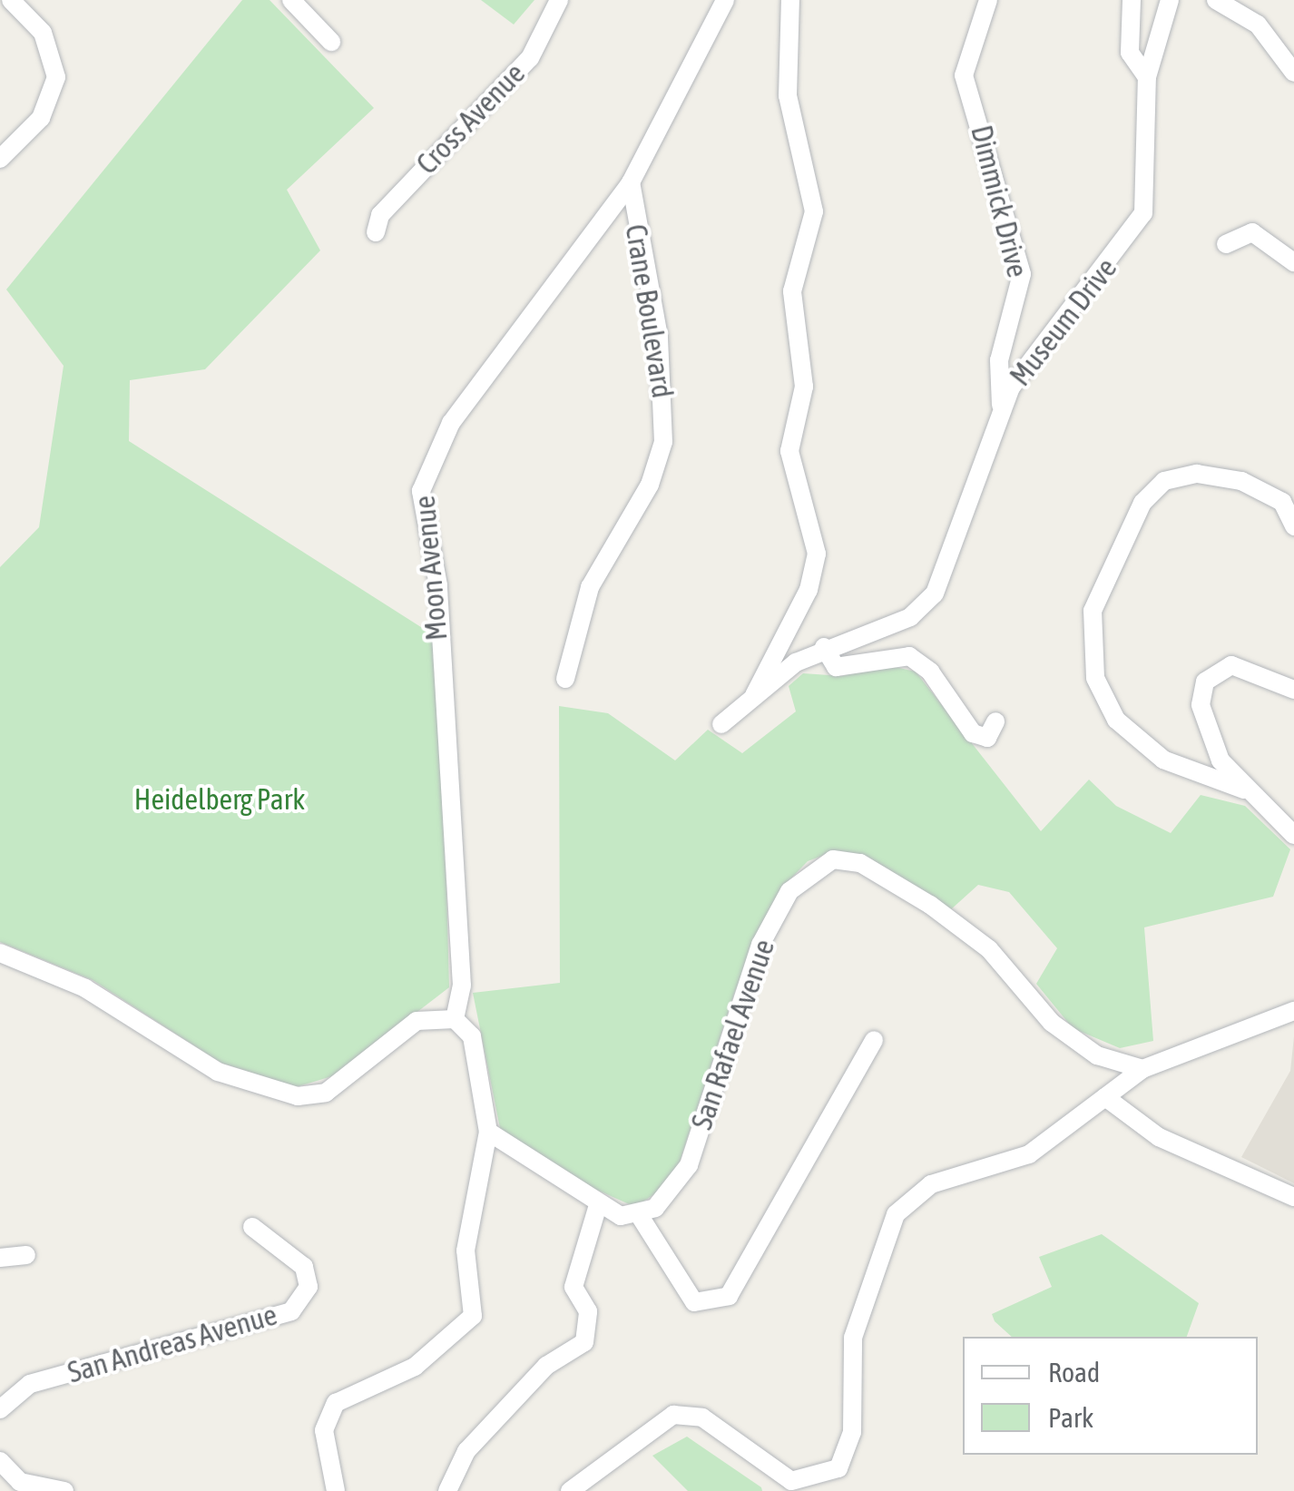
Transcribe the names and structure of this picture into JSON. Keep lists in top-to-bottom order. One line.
{"streets":{"street":["Cross Avenue","Dimmick Drive","Crane Boulevard","Museum Drive","Moon Avenue","San Rafael Avenue","San Andreas Avenue"]},"crossings":[["Dimmick Drive","Museum Drive"],["Crane Boulevard","Moon Avenue"]],"parks":["Heidelberg Park"],"legend":["Road","Park"]}
